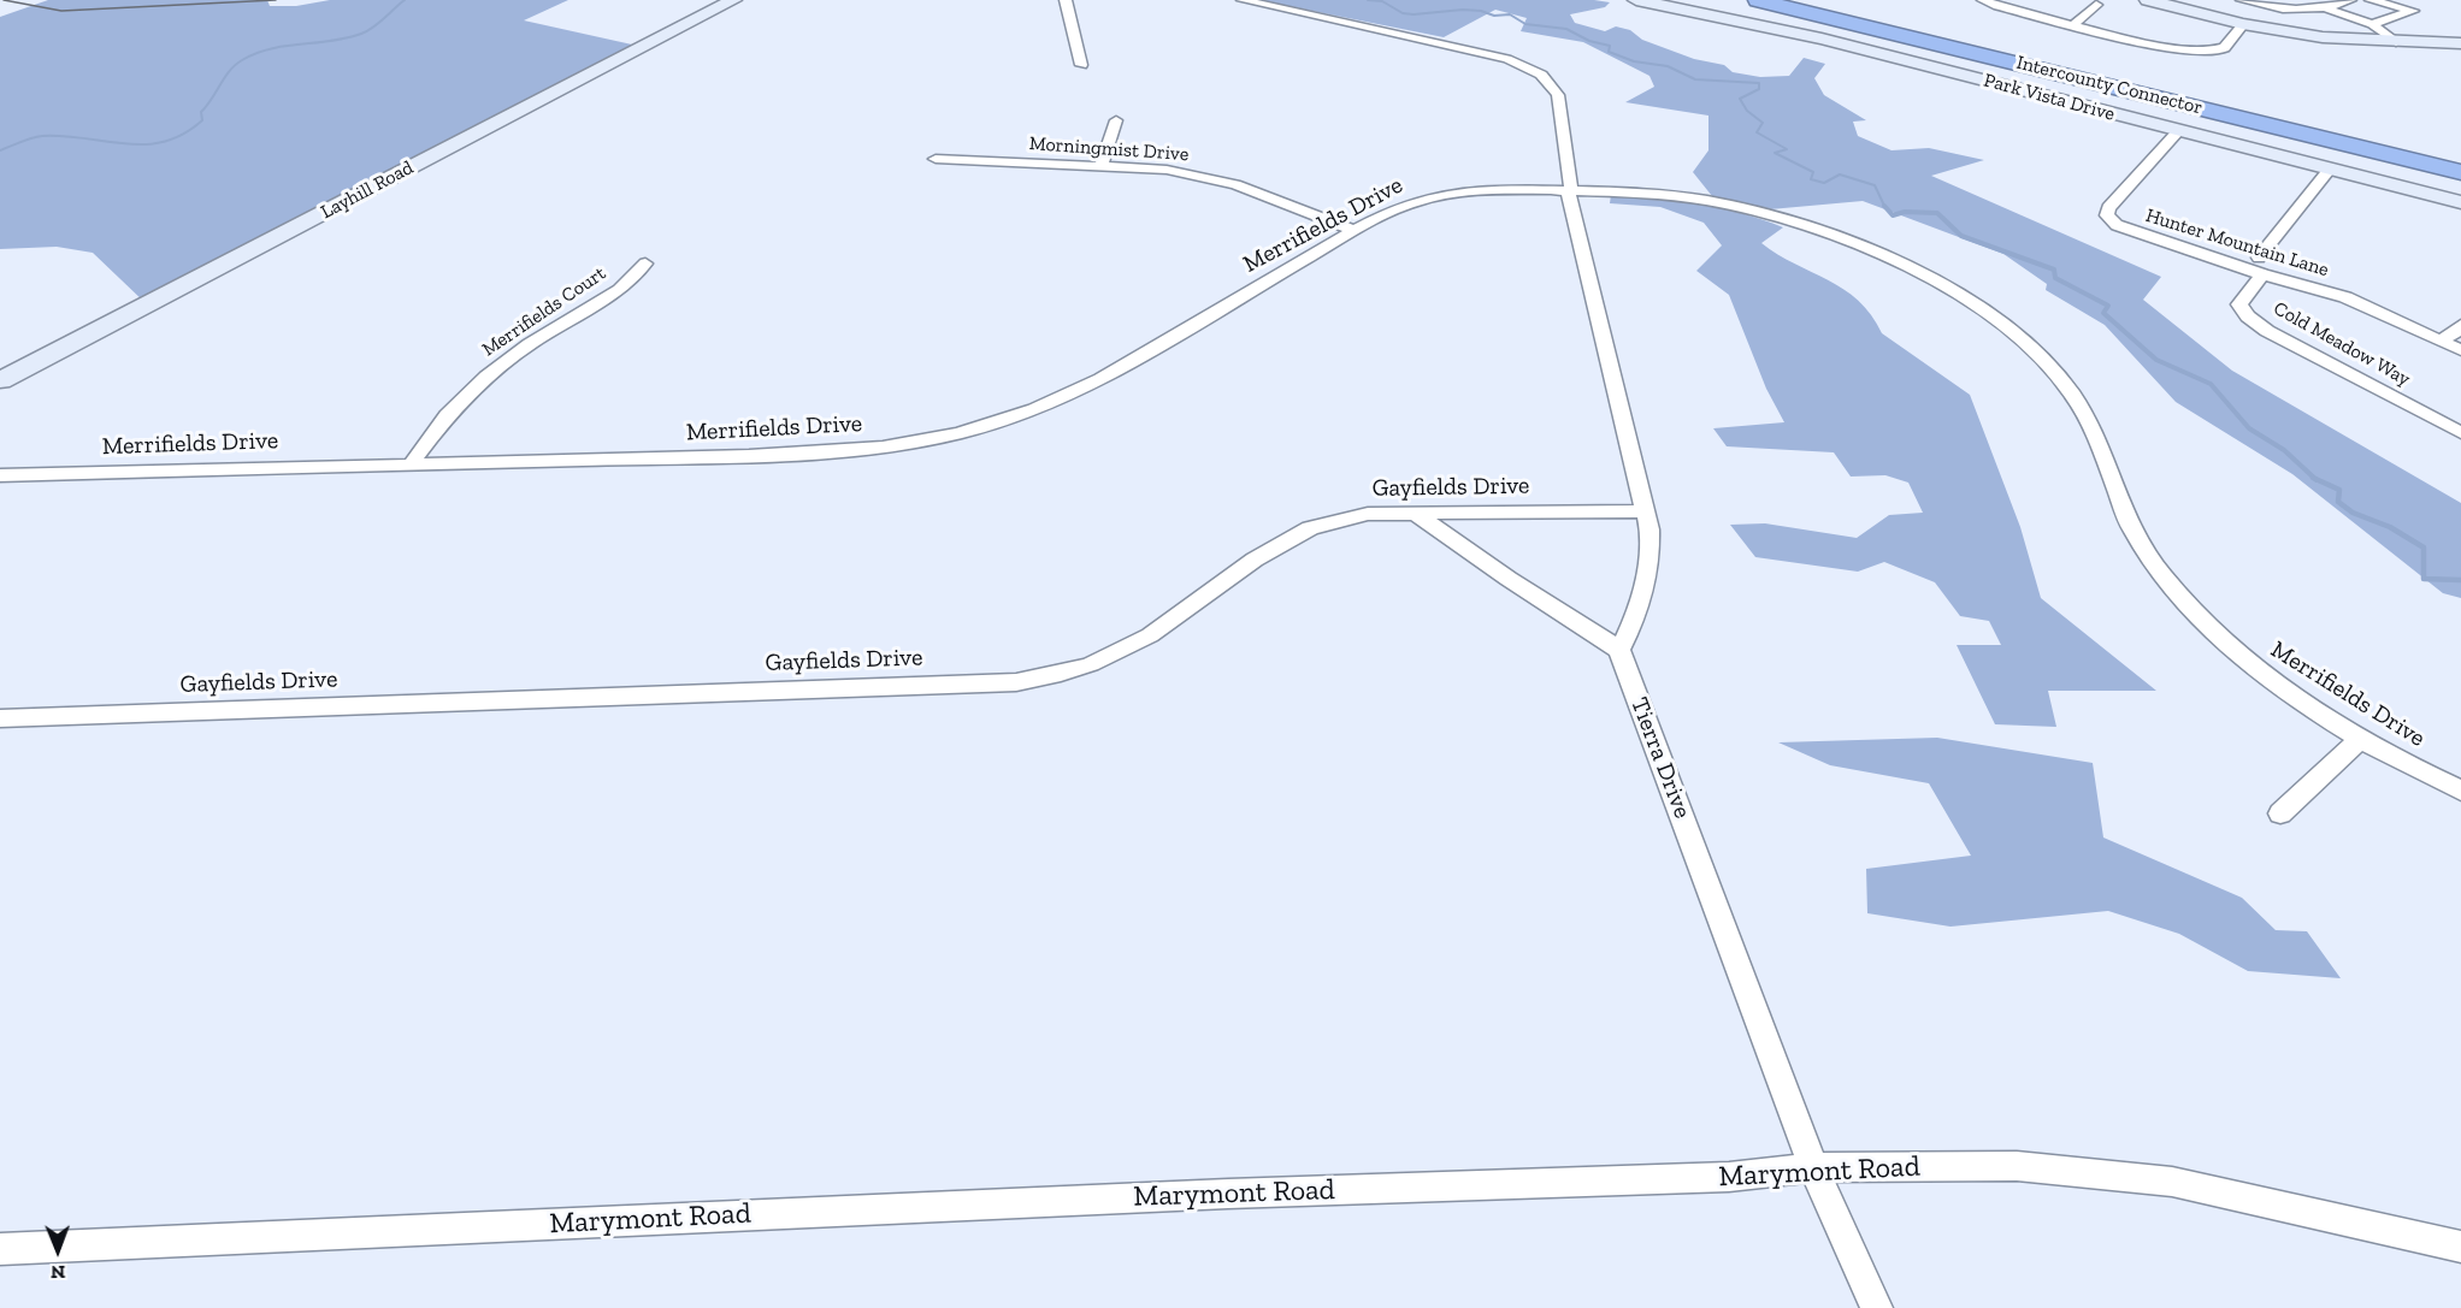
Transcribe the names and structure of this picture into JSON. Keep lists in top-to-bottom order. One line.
{"streets":{"highway":["Intercounty Connector"],"street":["Park Vista Drive","Morningmist Drive","Layhill Road","Merrifields Drive","Hunter Mountain Lane","Merrifields Court","Cold Meadow Way","Gayfields Drive","Tierra Drive","Marymont Road"]},"crossings":[["Park Vista Drive","Hunter Mountain Lane"],["Morningmist Drive","Merrifields Drive"],["Merrifields Drive","Merrifields Court"],["Hunter Mountain Lane","Cold Meadow Way"],["Tierra Drive","Marymont Road"]],"north":"bottom"}
